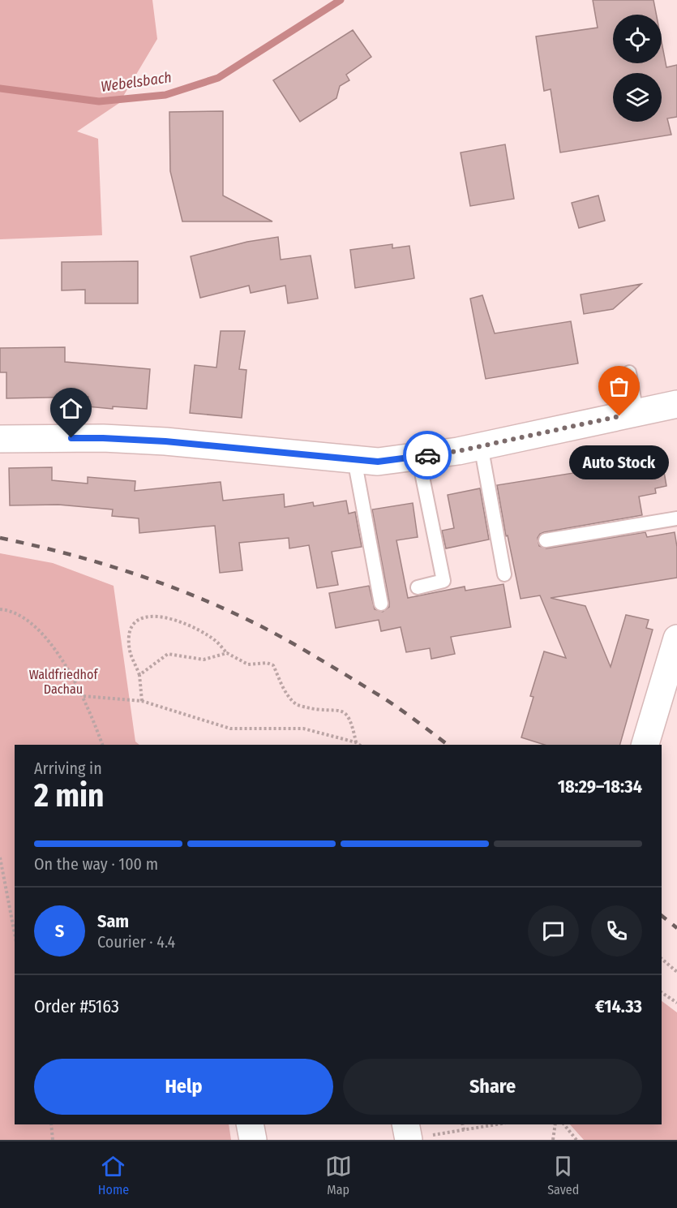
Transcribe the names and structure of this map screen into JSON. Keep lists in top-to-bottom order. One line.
{"water":["Webelsbach"],"parks":["Waldfriedhof Dachau"],"places":["Auto Stock"],"page":{"bubble":"Auto Stock","heading":["2 min","Arriving in","18:29–18:34"],"panel":["Sam","Courier · 4.4","Order #5163","€14.33"],"bar":"On the way · 100 m","round":"S","buttons":["Help","Share"],"tabs":["Home","Map","Saved"]}}
